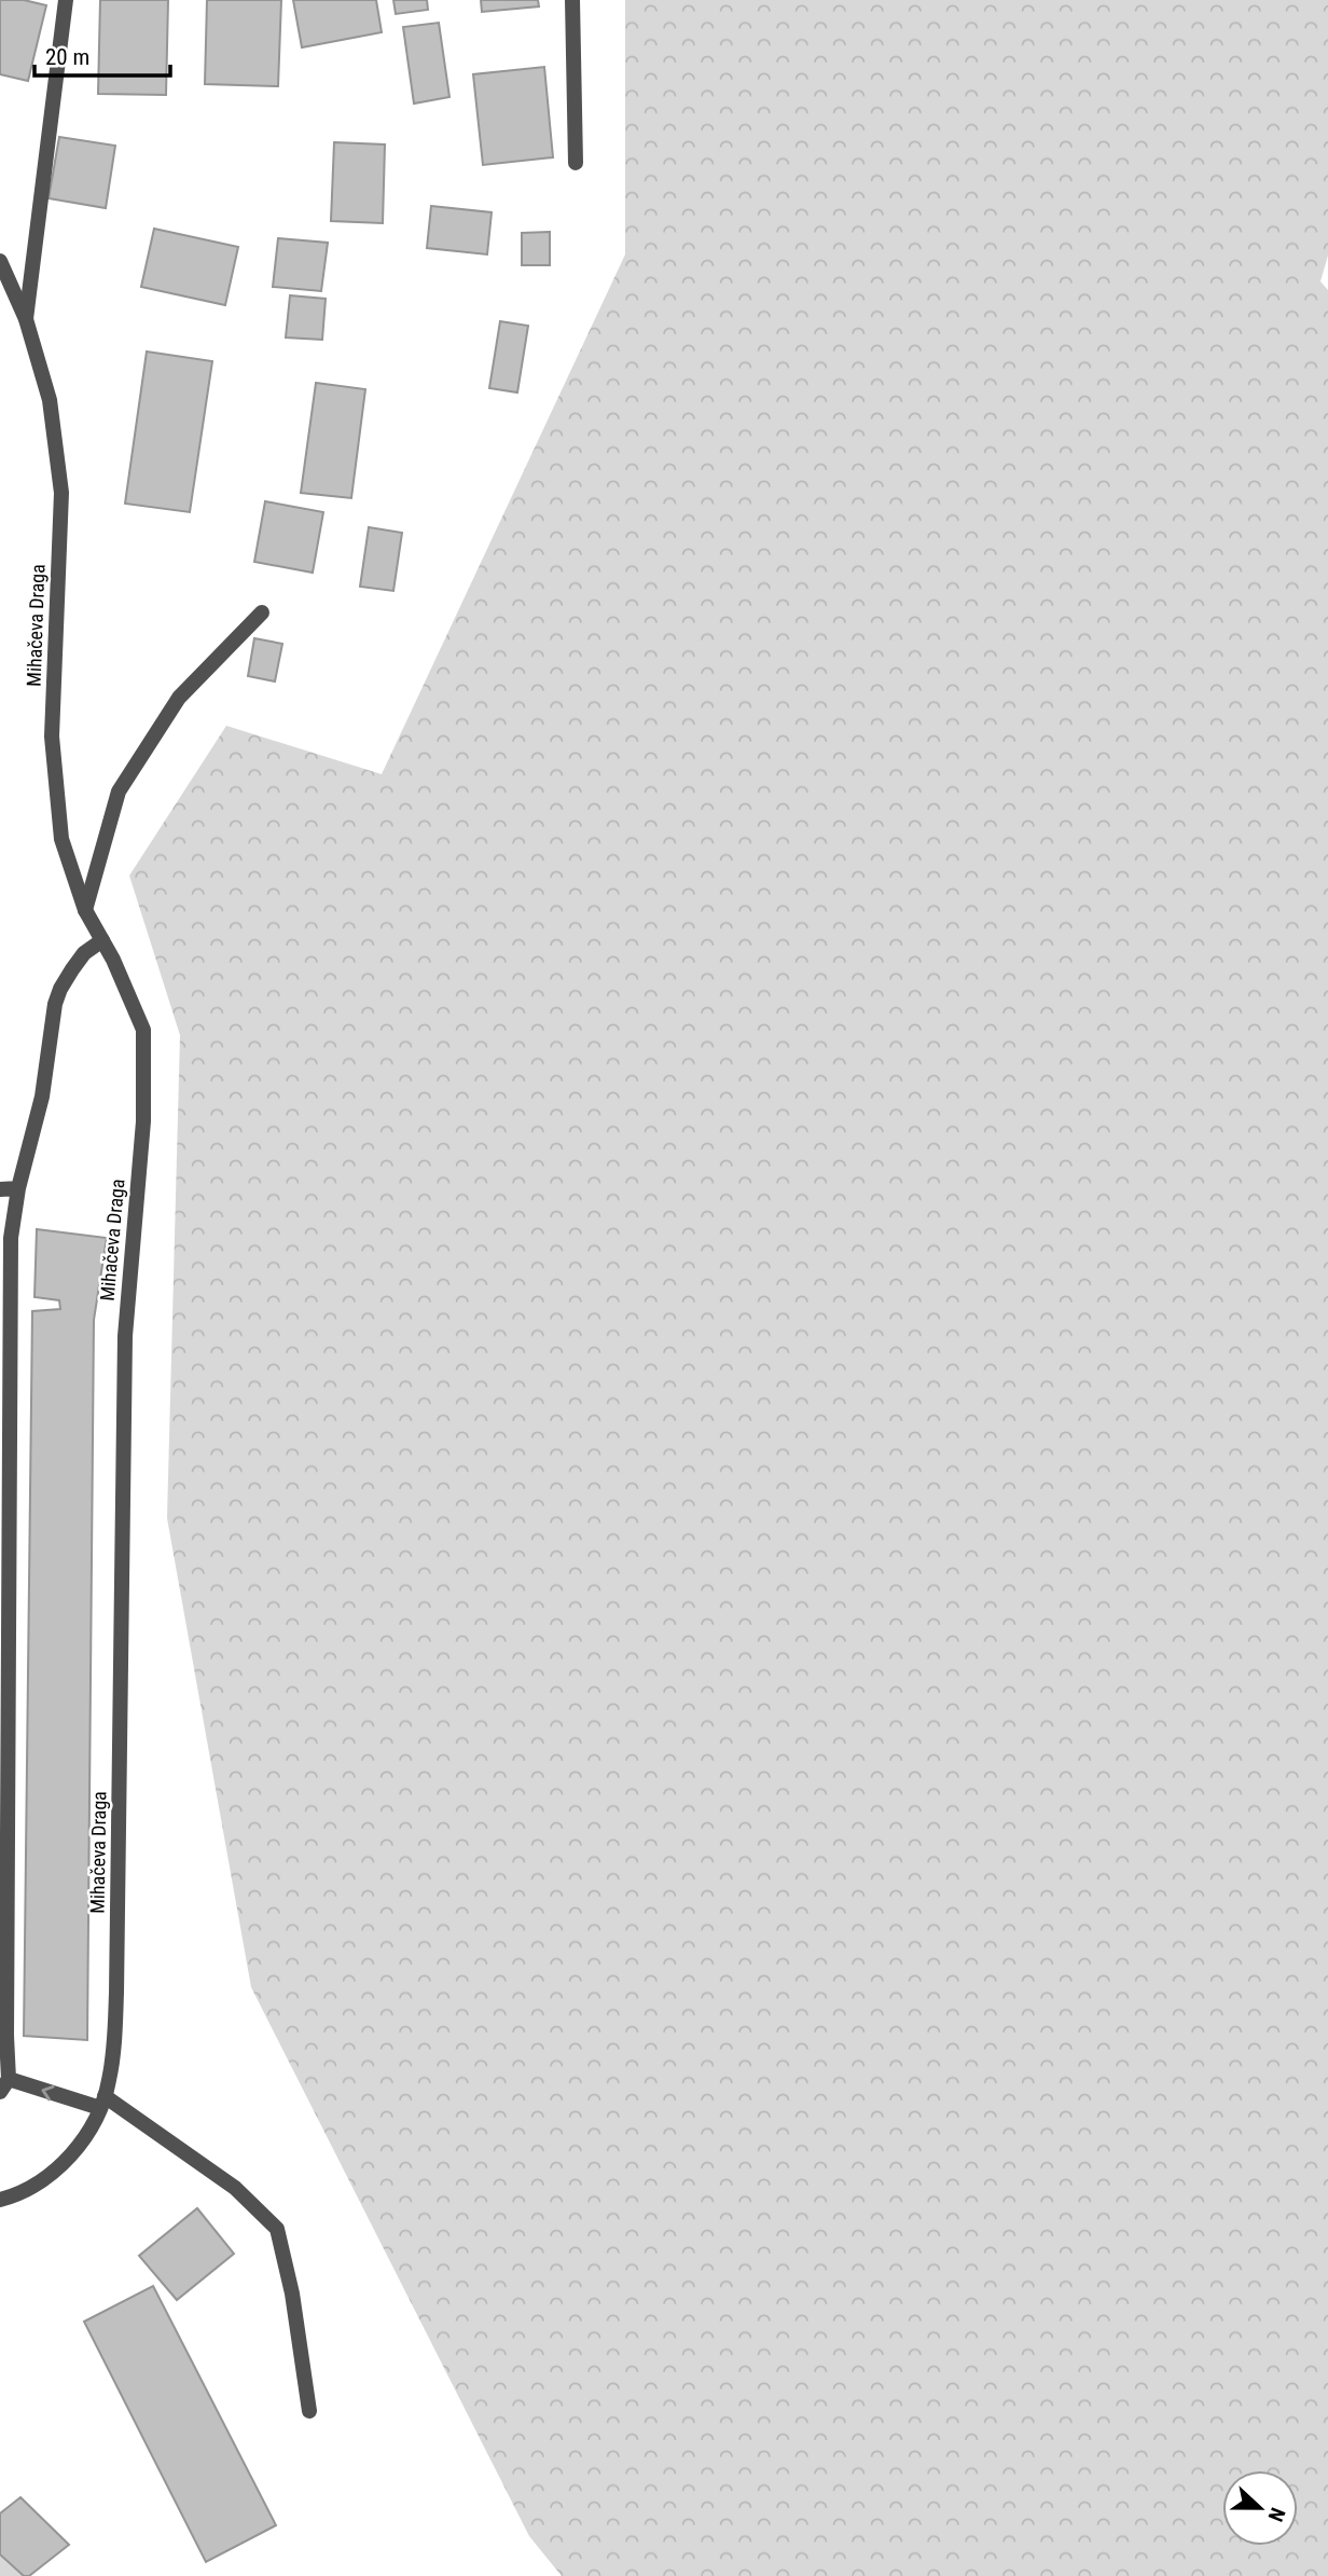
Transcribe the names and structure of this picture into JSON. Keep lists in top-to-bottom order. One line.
{"streets":{"street":["Mihačeva Draga"]},"scale_bar":"20 m","north":"right"}
